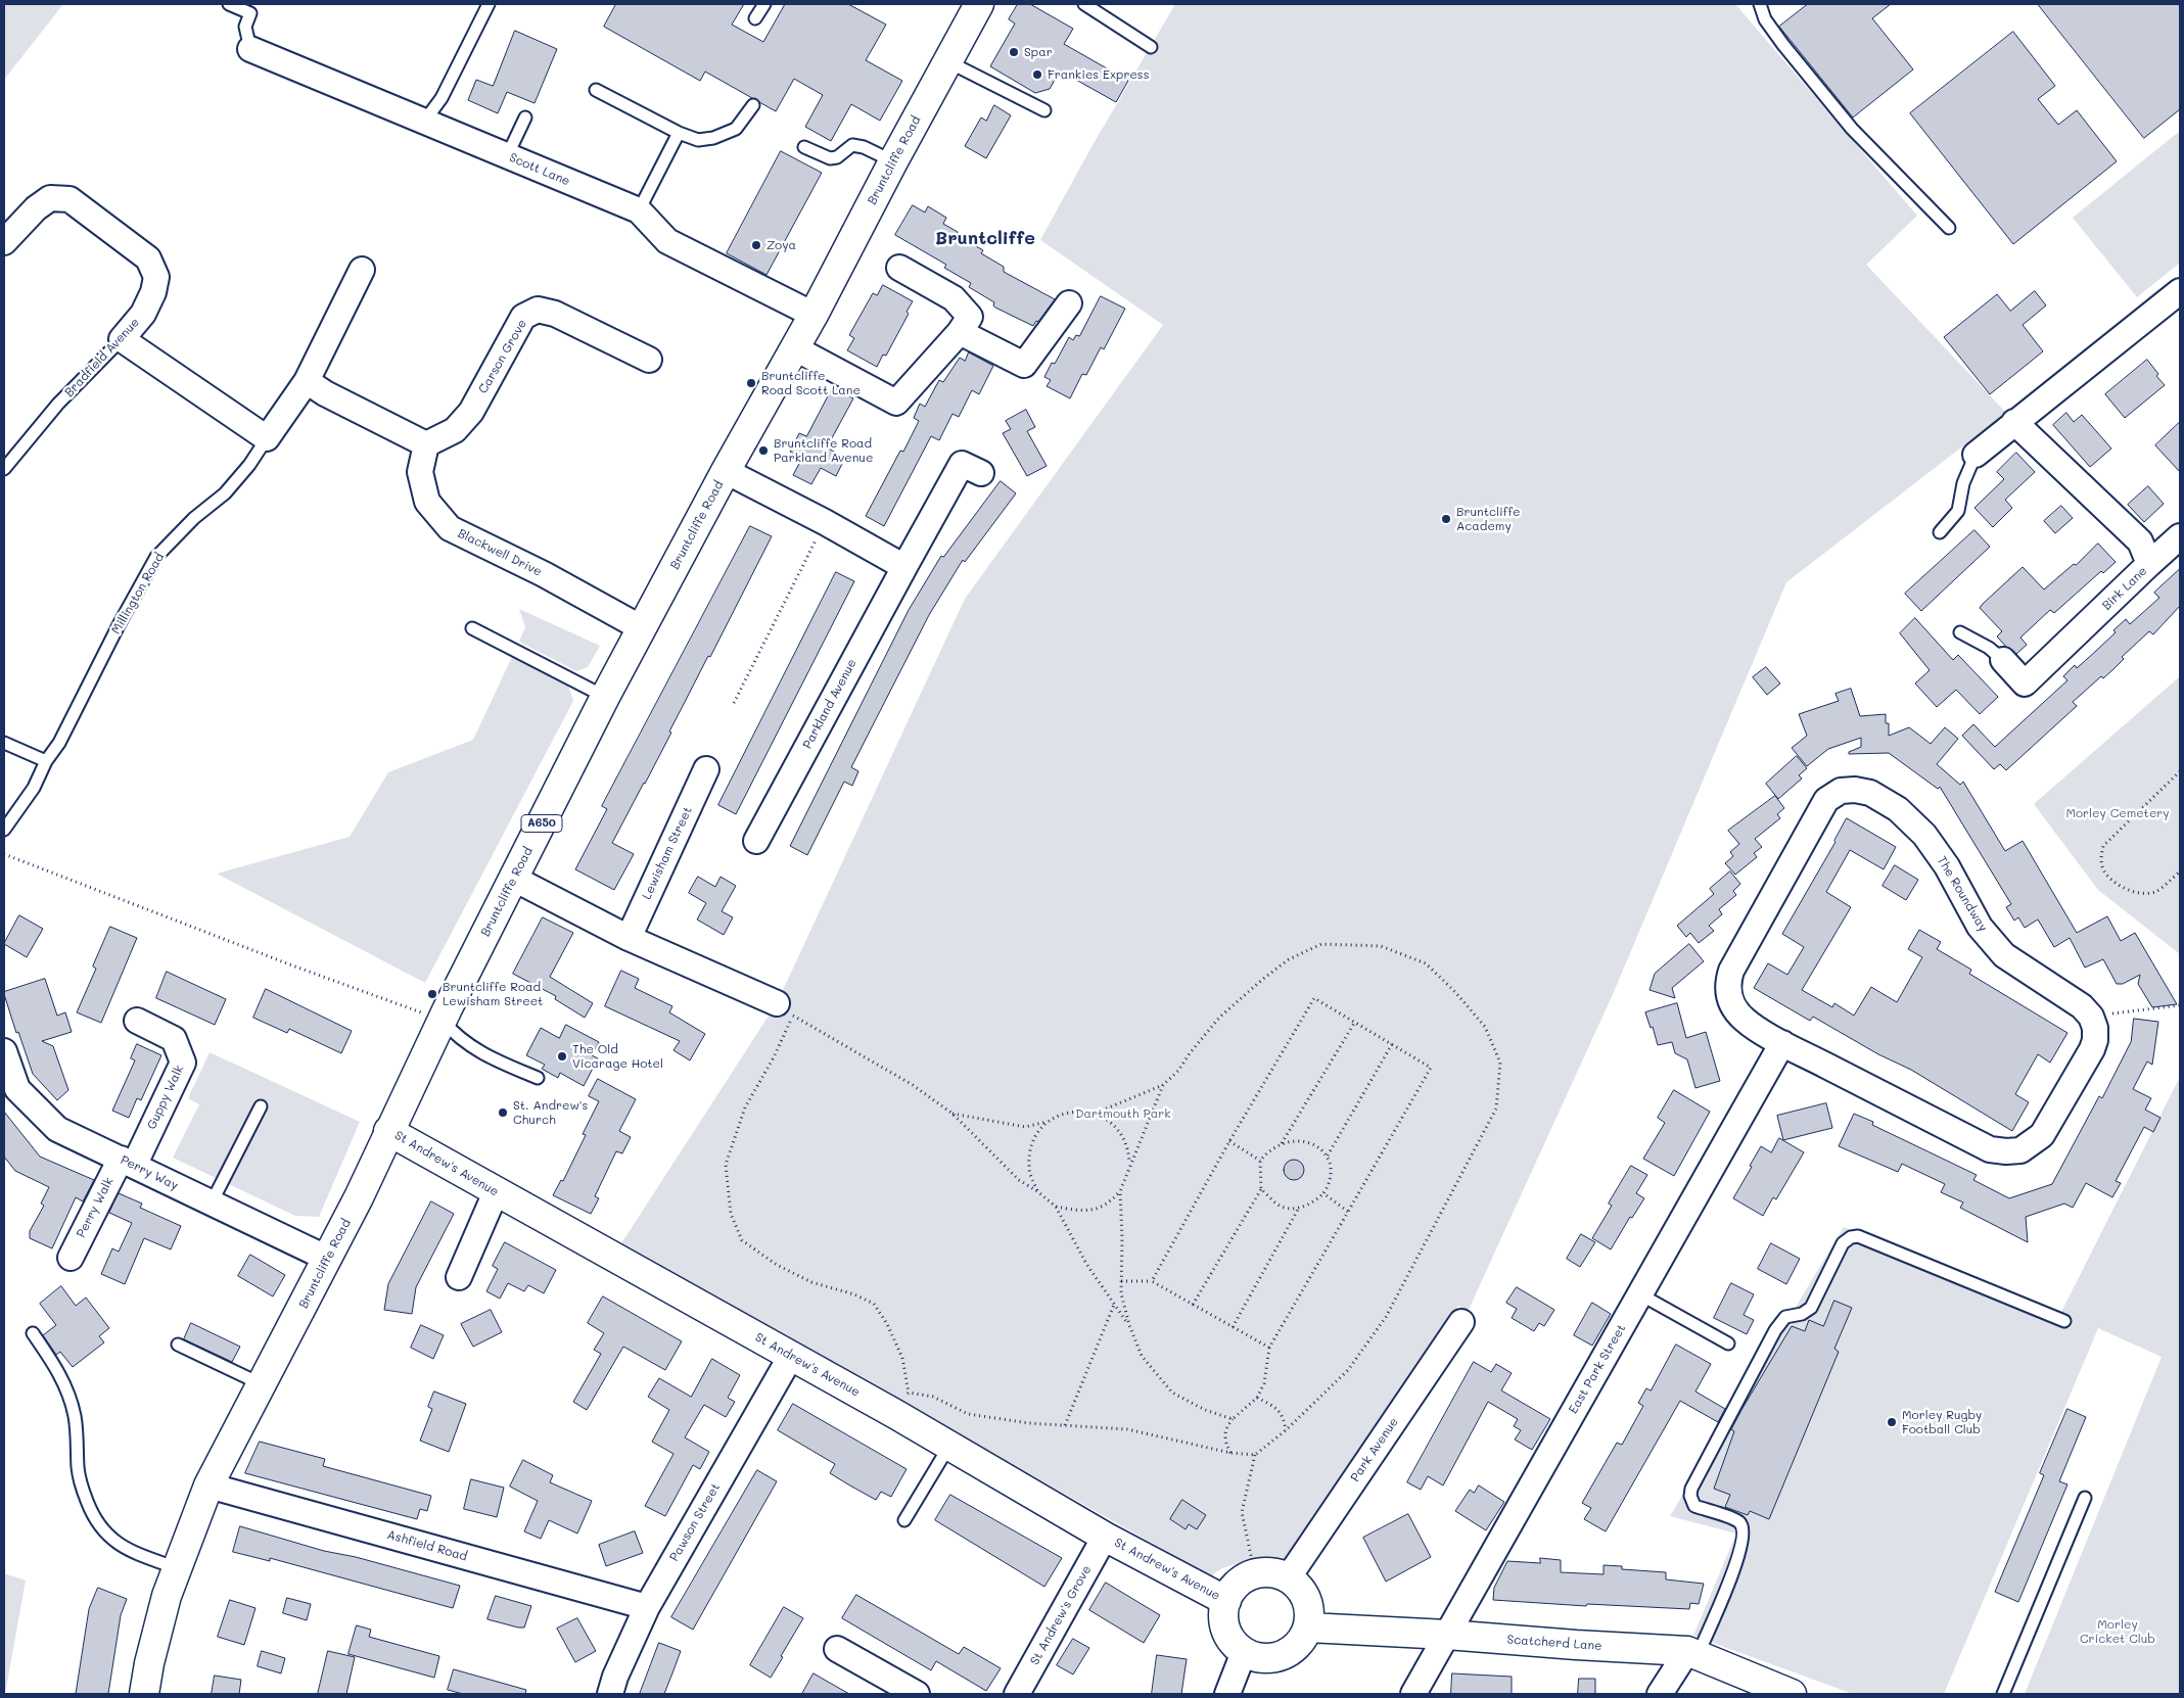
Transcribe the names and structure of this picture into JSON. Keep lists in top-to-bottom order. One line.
{"streets":{"main road":["Bruntcliffe Road","A650","St Andrew's Avenue","Scatcherd Lane"],"street":["Scott Lane","Carson Grove","Bradfield Avenue","Blackwell Drive","Birk Lane","Millington Road","Parkland Avenue","Lewisham Street","The Roundway","Guppy Walk","Perry Way","Perry Walk","East Park Street","Park Avenue","Pawson Street","Ashfield Road","St Andrew's Grove"]},"crossings":[["Bruntcliffe Road","Scott Lane"],["Bruntcliffe Road","Blackwell Drive"],["Bruntcliffe Road","St Andrew's Avenue"],["Bruntcliffe Road","Perry Way"],["Bruntcliffe Road","Ashfield Road"],["Carson Grove","Blackwell Drive"],["The Roundway","East Park Street"],["Guppy Walk","Perry Way"],["Guppy Walk","Perry Walk"],["St Andrew's Avenue","Park Avenue"],["St Andrew's Avenue","Pawson Street"],["St Andrew's Avenue","St Andrew's Grove"],["St Andrew's Avenue","Scatcherd Lane"],["Perry Way","Perry Walk"],["East Park Street","Scatcherd Lane"],["Park Avenue","Scatcherd Lane"],["Pawson Street","Ashfield Road"]],"districts":["Bruntcliffe"],"parks":["Morley Cemetery","Dartmouth Park","Morley Cricket Club"],"places":["Spar","Frankies Express","Zoya","Bruntcliffe Road Scott Lane","Bruntcliffe Road Parkland Avenue","Bruntcliffe Academy","Bruntcliffe Road Lewisham Street","The Old Vicarage Hotel","St. Andrew's Church","Morley Rugby Football Club"]}
